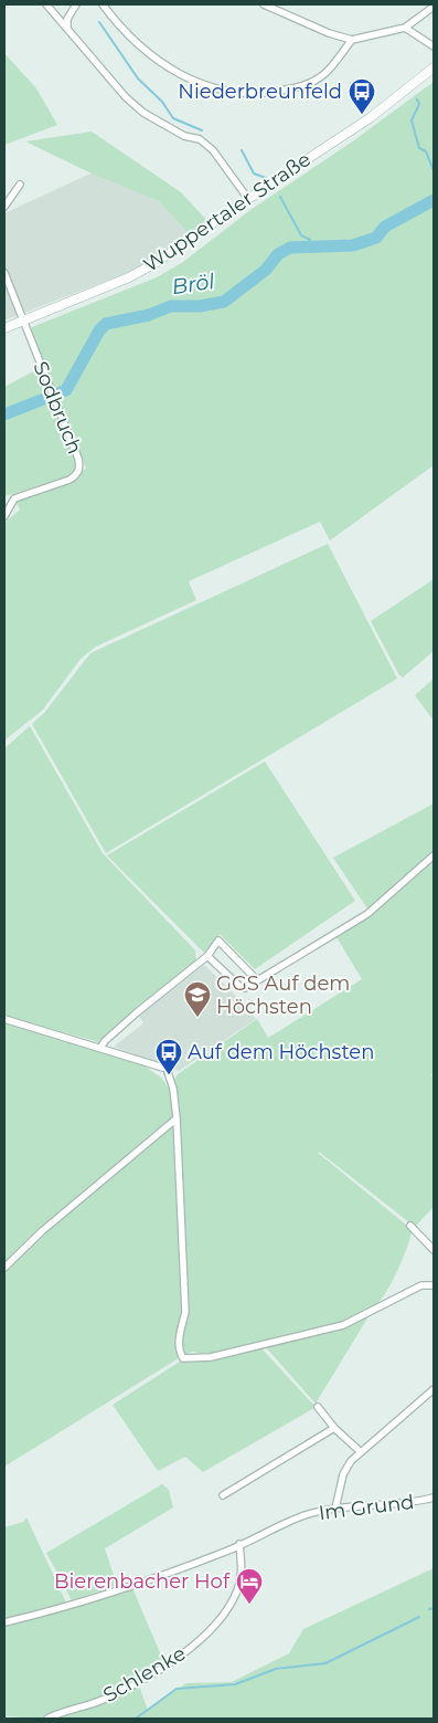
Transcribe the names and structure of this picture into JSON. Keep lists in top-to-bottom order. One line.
{"streets":{"main road":["Wuppertaler Straße"],"street":["Sodbruch","Im Grund","Schlenke"]},"crossings":[["Wuppertaler Straße","Sodbruch"],["Im Grund","Schlenke"]],"water":["Bröl"],"places":{"bus stop":["Niederbreunfeld","Auf dem Höchsten"],"school or university":["GGS Auf dem Höchsten"],"hotel":["Bierenbacher Hof"]}}
